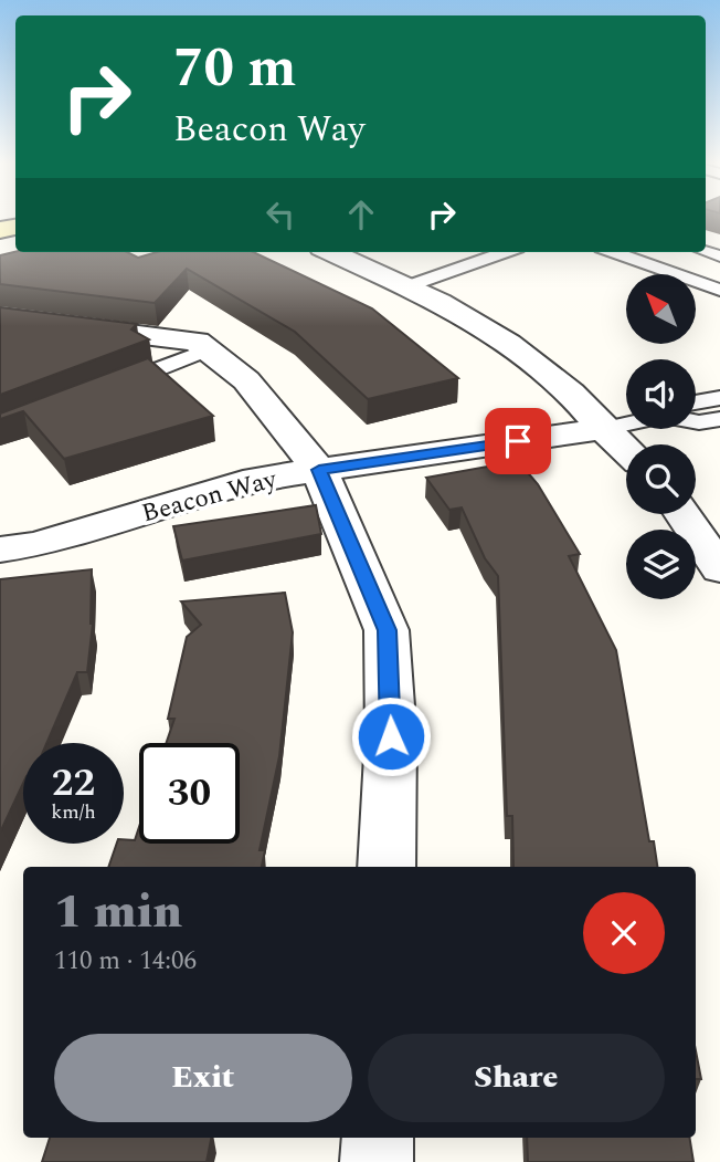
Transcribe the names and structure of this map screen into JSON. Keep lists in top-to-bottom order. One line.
{"streets":{"street":["Beacon Way"]},"north":"top left","page":{"turn":["70 m","Beacon Way"],"speed":"22 km/h","limit":"30","heading":["1 min","110 m · 14:06"],"buttons":["Exit","Share"]}}
